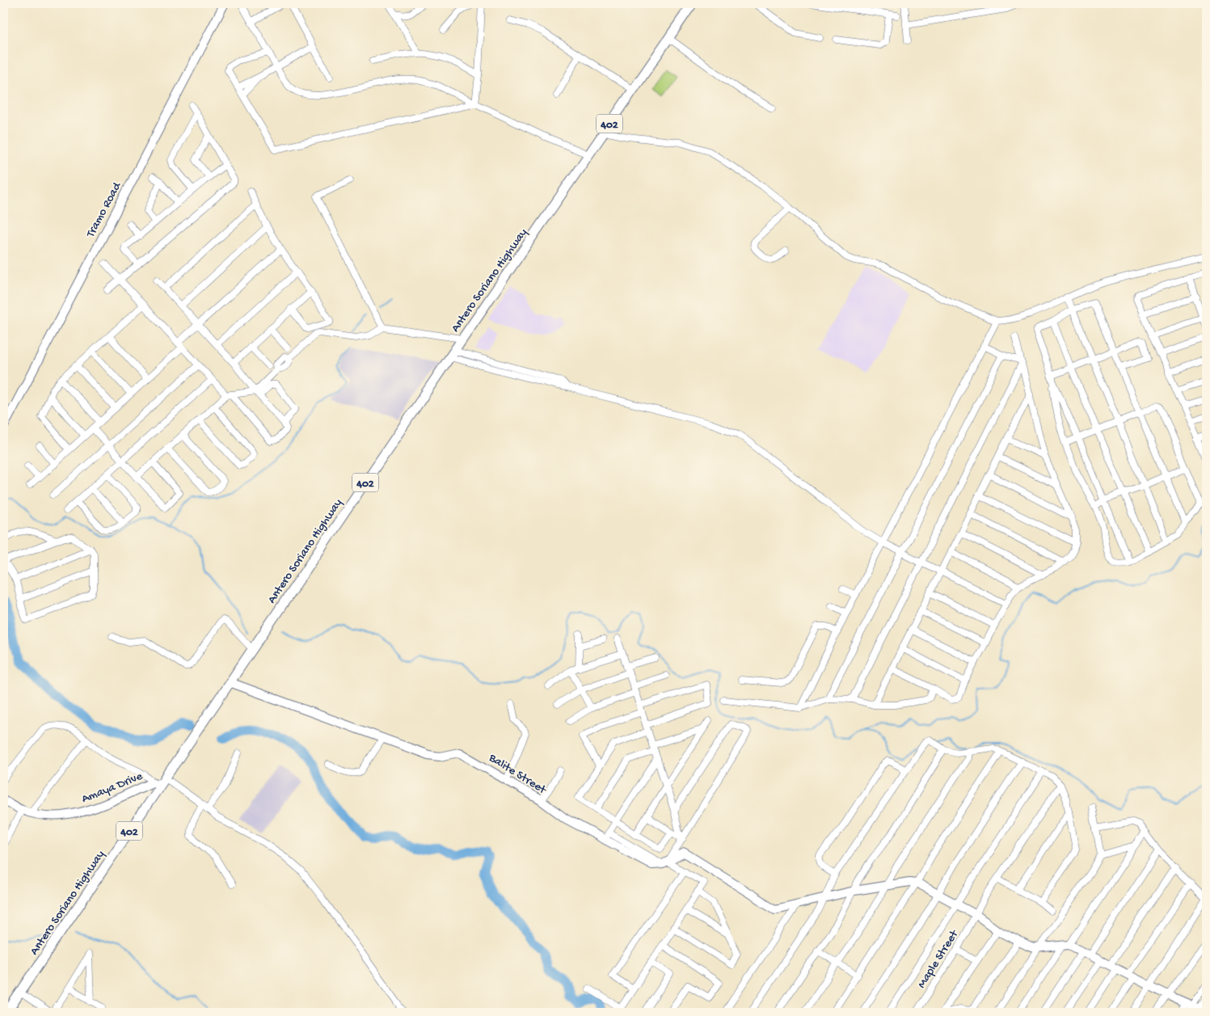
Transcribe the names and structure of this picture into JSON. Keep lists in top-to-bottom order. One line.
{"streets":{"main road":["402","Antero Soriano Highway"],"street":["Tramo Road","Balite Street","Amaya Drive","Maple Street"]},"crossings":[["Antero Soriano Highway","Balite Street"],["Antero Soriano Highway","Amaya Drive"]]}
